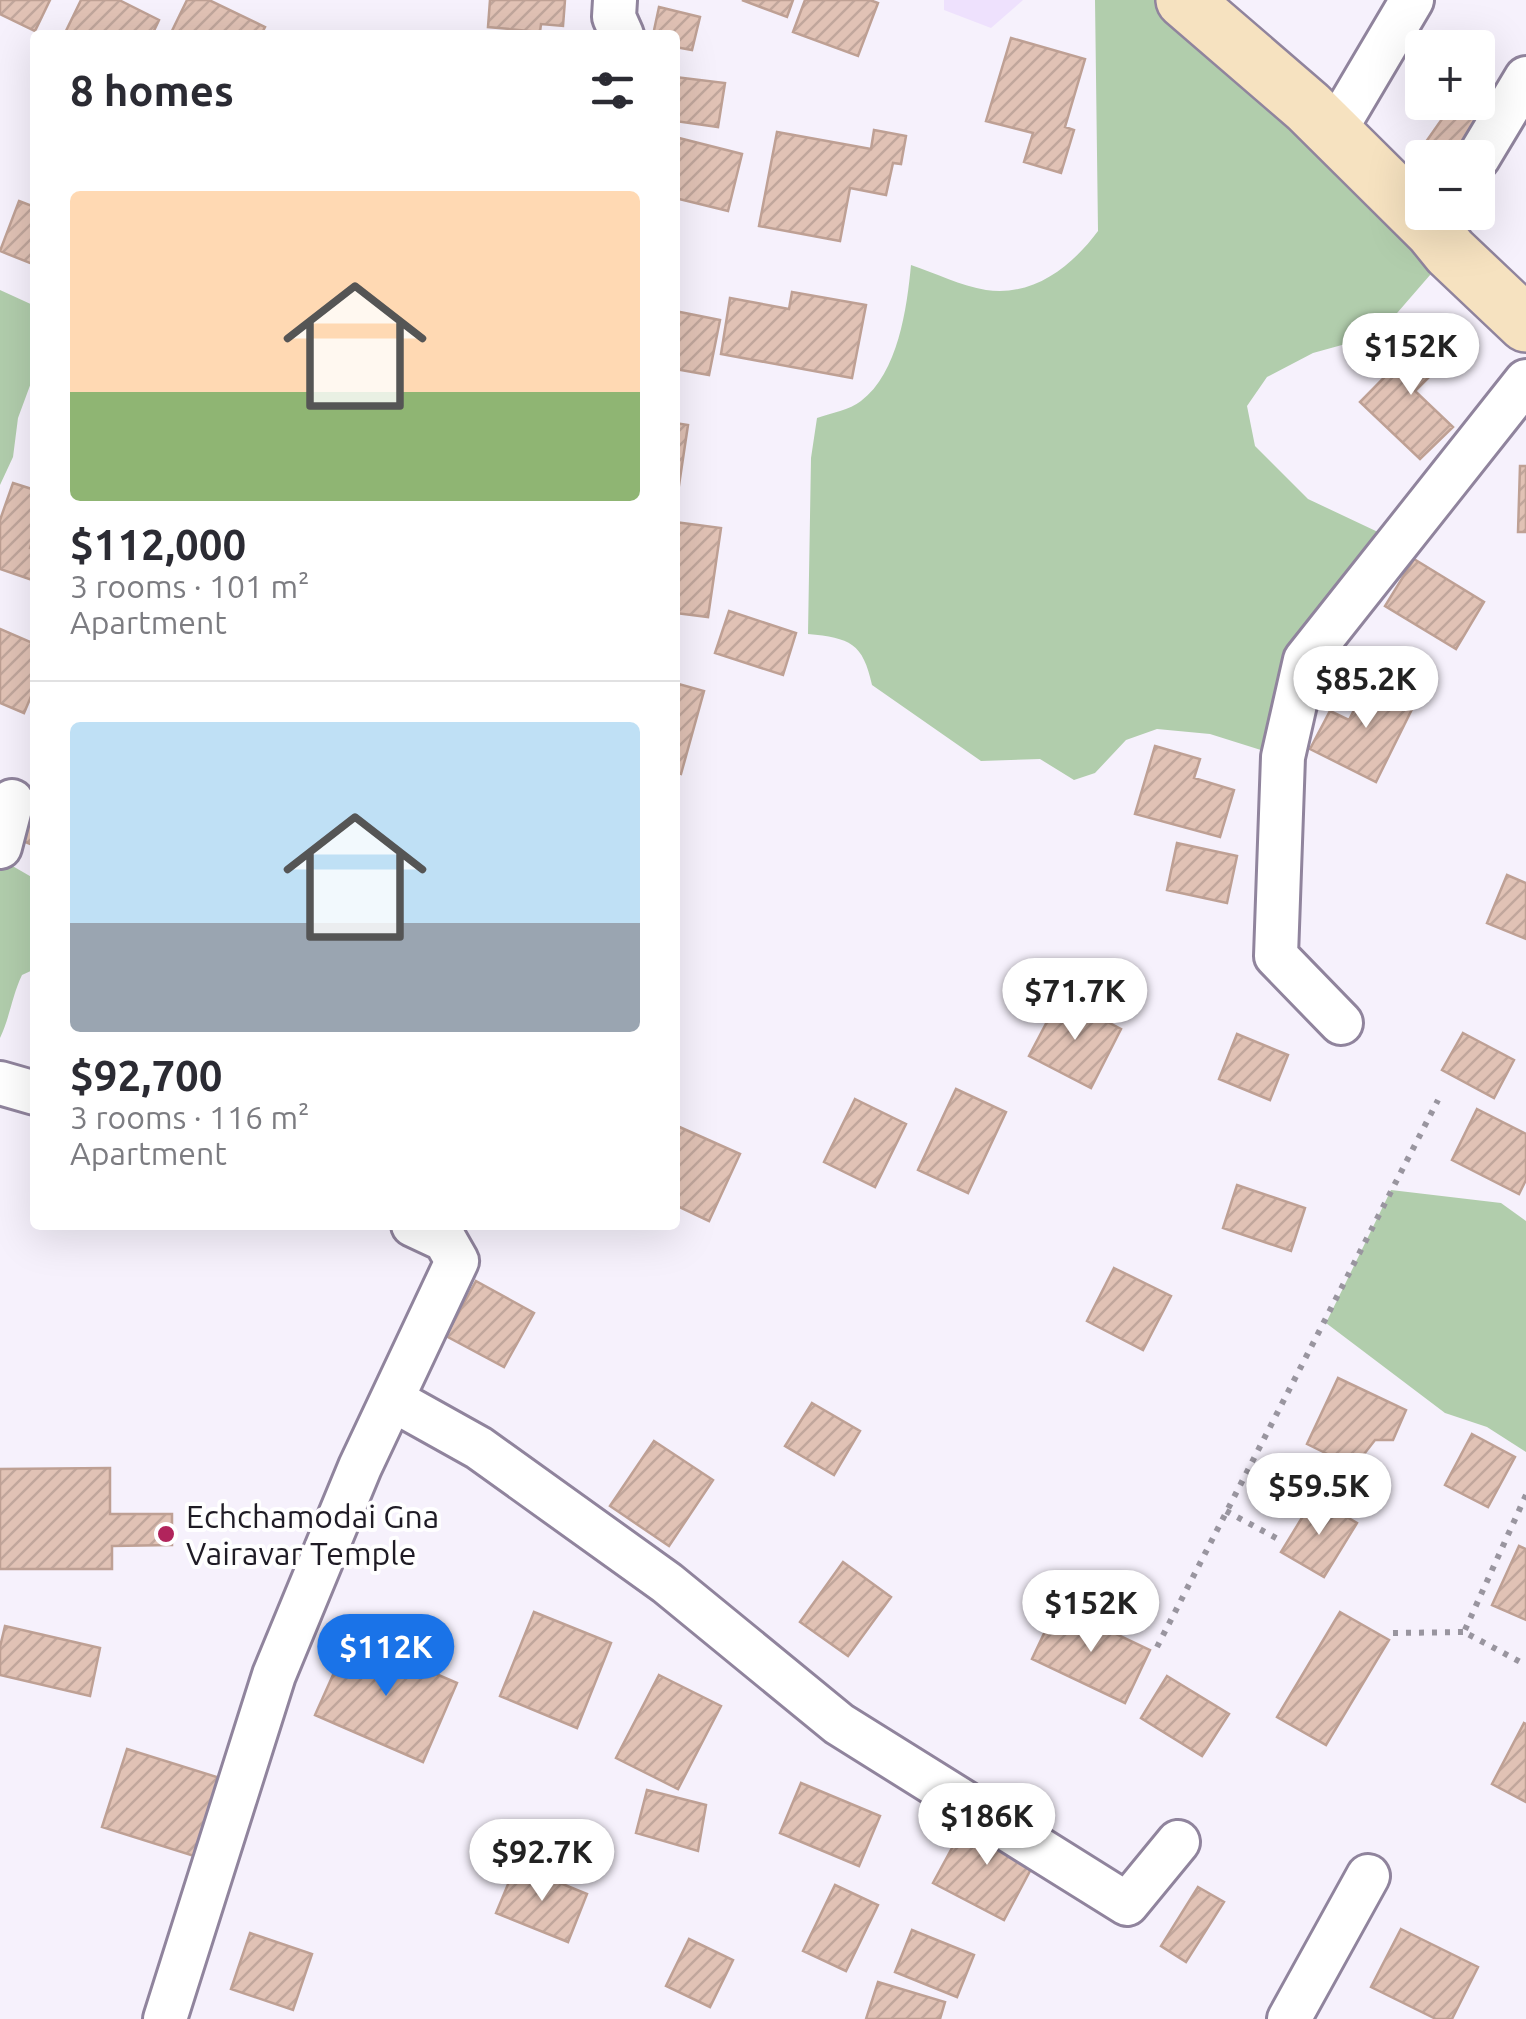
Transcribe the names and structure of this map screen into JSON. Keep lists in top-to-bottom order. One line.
{"places":["Echchamodai Gna Vairavar Temple"],"page":{"map_buttons":["+","−"],"heading":"8 homes","list":[{"name":"$112,000","note":"3 rooms · 101 m² · Apartment"},{"name":"$92,700","note":"3 rooms · 116 m² · Apartment"}],"price":["$152K","$85.2K","$71.7K","$59.5K","$152K","$112K","$186K","$92.7K"]}}
